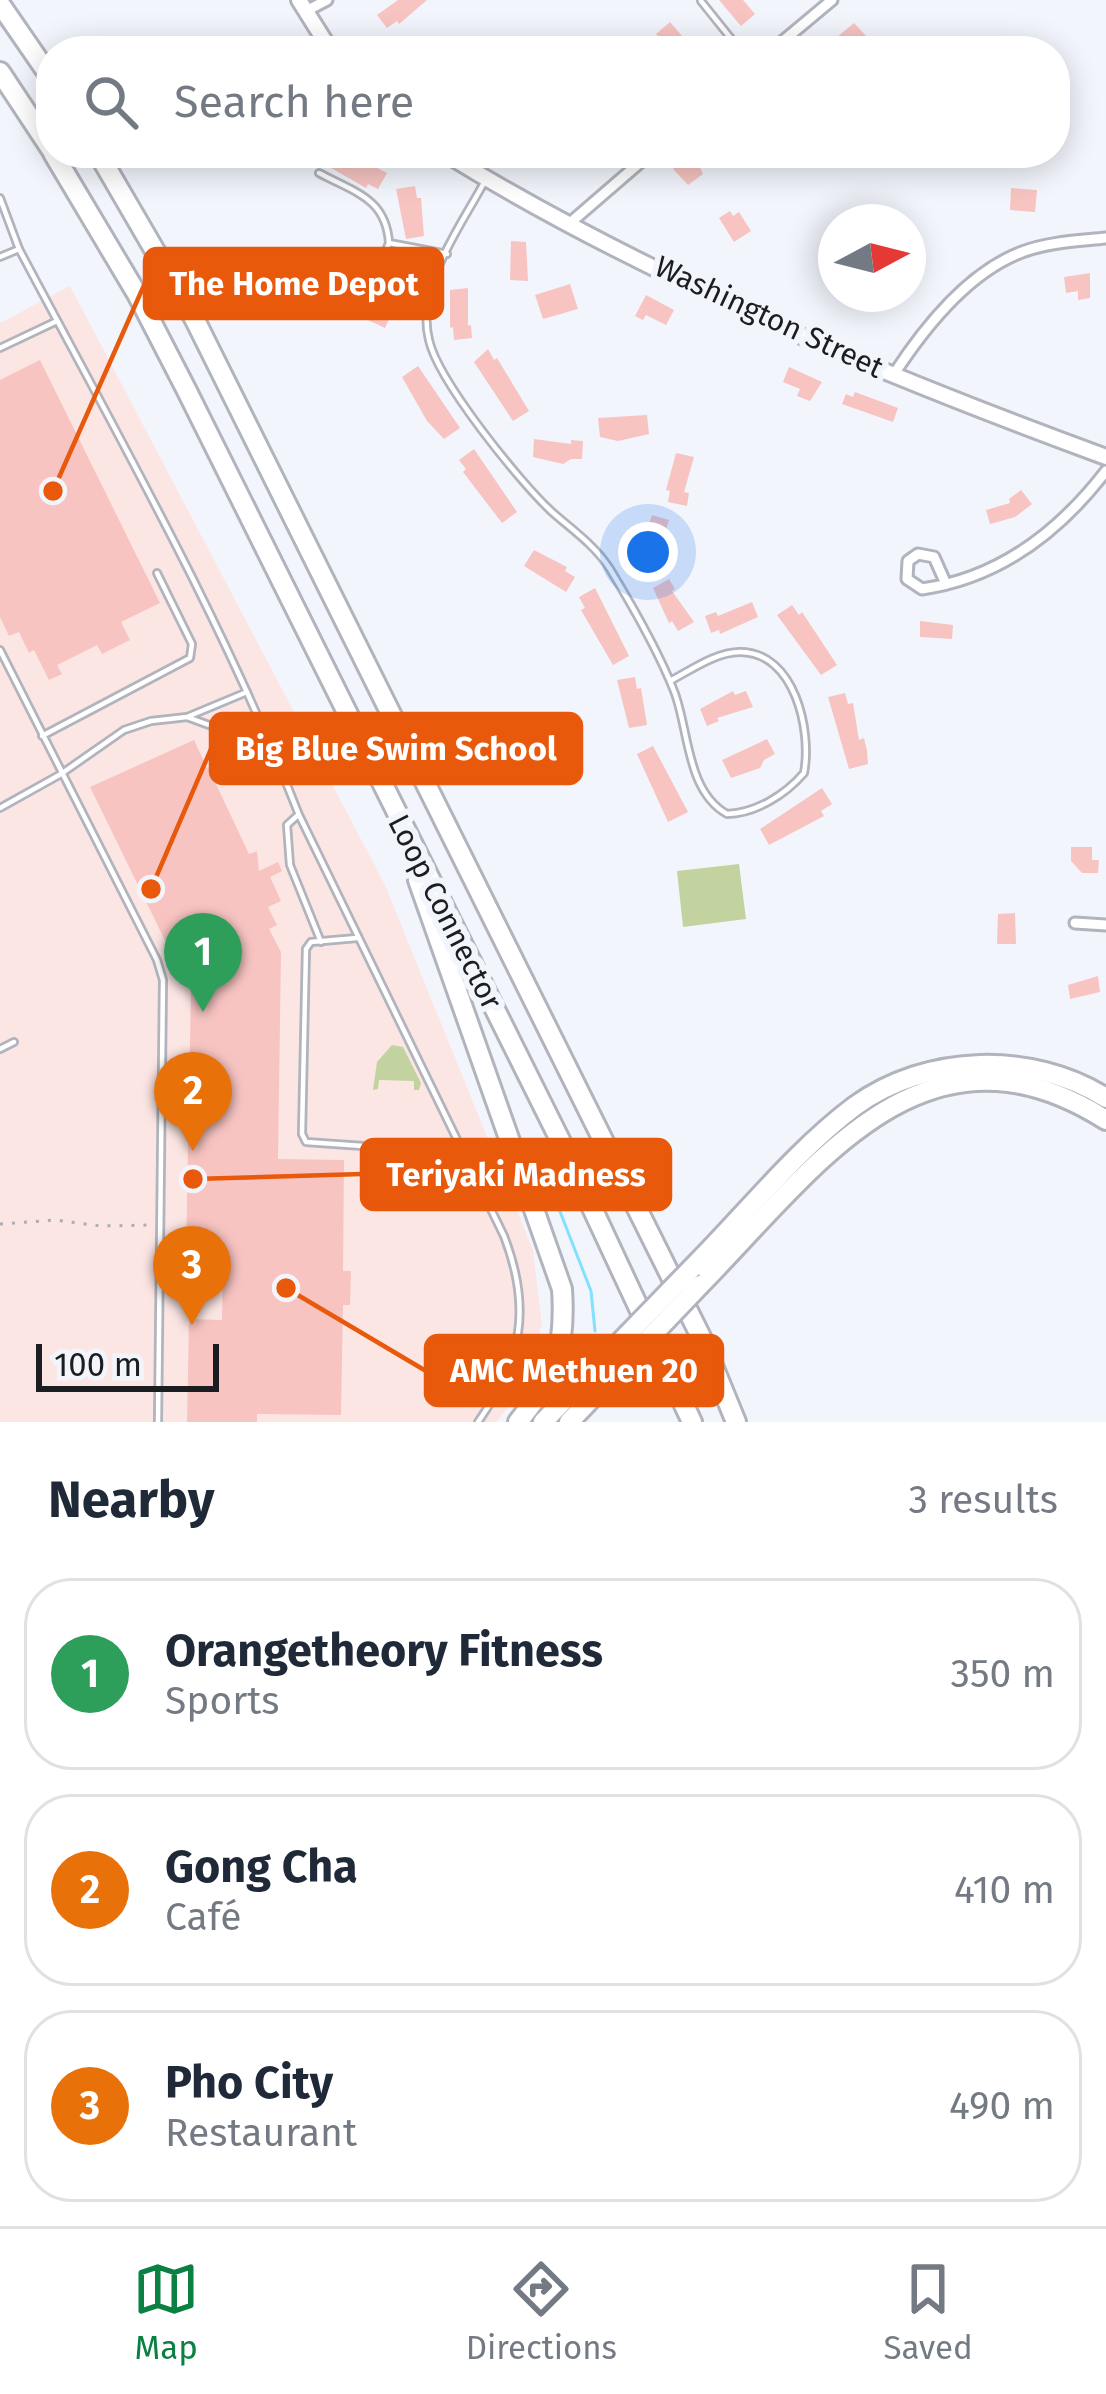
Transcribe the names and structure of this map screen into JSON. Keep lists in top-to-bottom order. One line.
{"streets":{"highway":["Loop Connector"],"street":["Washington Street"]},"places":["The Home Depot","Big Blue Swim School","Teriyaki Madness","AMC Methuen 20"],"scale_bar":"100 m","north":"right","page":{"search":"Search here","pins":["1","2","3"],"scale":"100 m","heading":["Nearby","3 results"],"list":[{"mark":"1","name":"Orangetheory Fitness","note":"Sports","value":"350 m"},{"mark":"2","name":"Gong Cha","note":"Café","value":"410 m"},{"mark":"3","name":"Pho City","note":"Restaurant","value":"490 m"}],"nav":["Map","Directions","Saved"]}}
